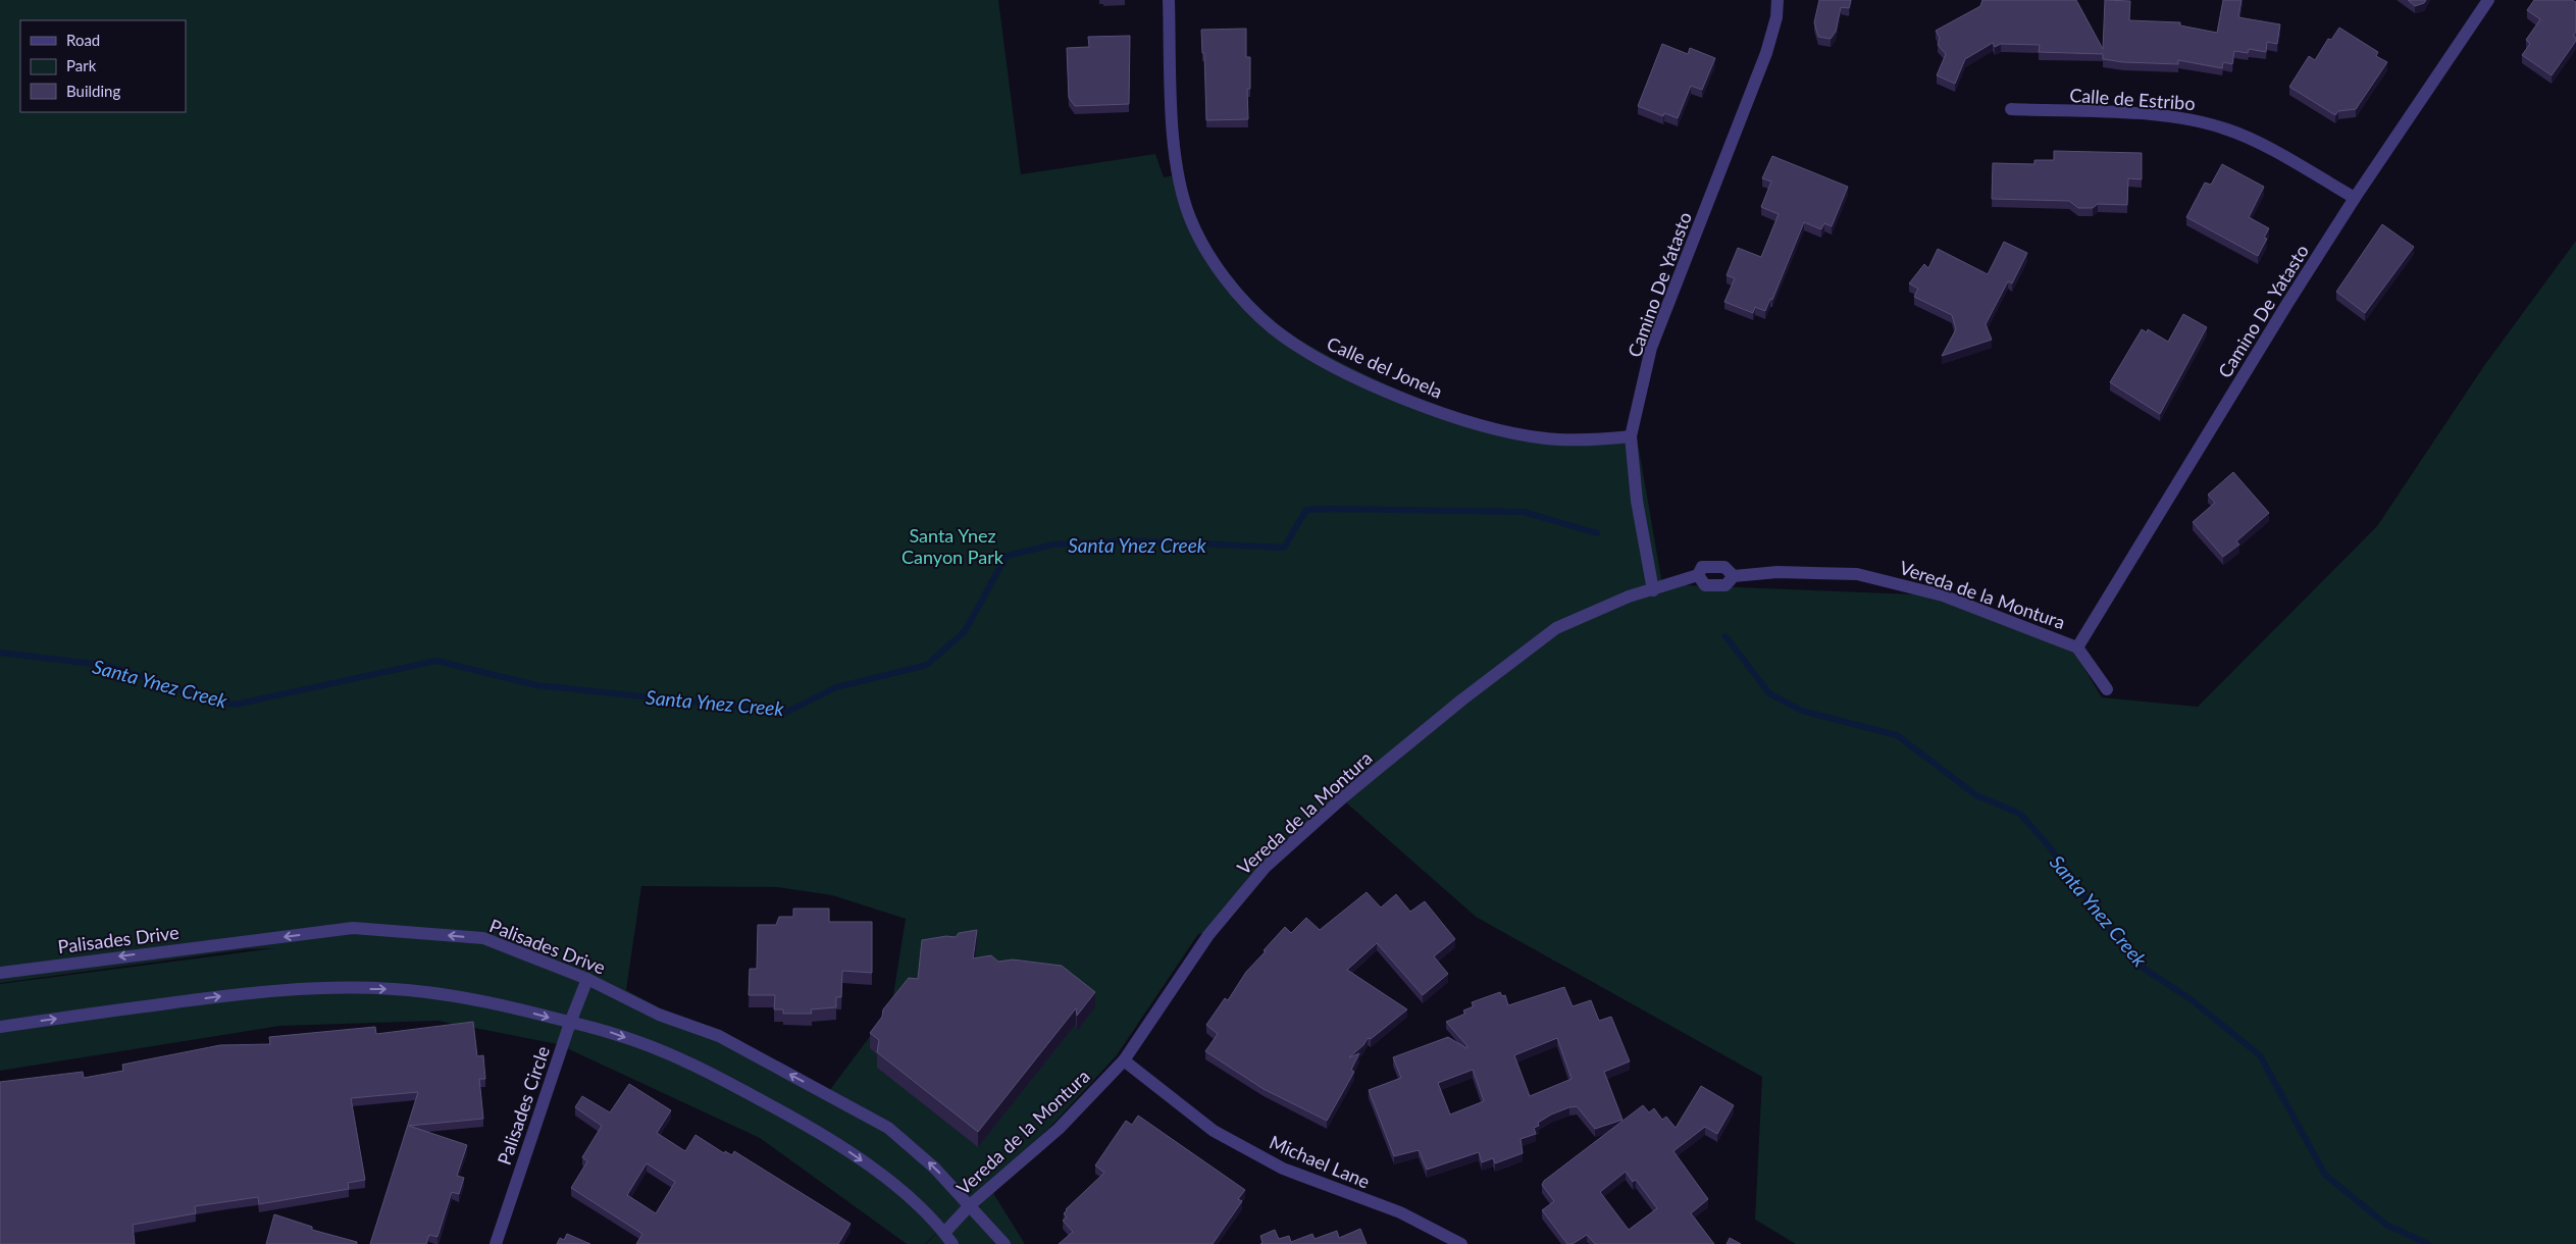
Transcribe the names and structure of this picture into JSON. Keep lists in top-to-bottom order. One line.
{"streets":{"street":["Calle de Estribo","Camino De Yatasto","Calle del Jonela","Vereda de la Montura","Palisades Drive","Palisades Circle","Michael Lane"]},"crossings":[["Calle de Estribo","Camino De Yatasto"],["Camino De Yatasto","Calle del Jonela"],["Camino De Yatasto","Vereda de la Montura"],["Vereda de la Montura","Palisades Drive"],["Vereda de la Montura","Michael Lane"],["Palisades Drive","Palisades Circle"]],"water":["Santa Ynez Creek"],"parks":["Santa Ynez Canyon Park"],"legend":["Road","Park","Building"]}
